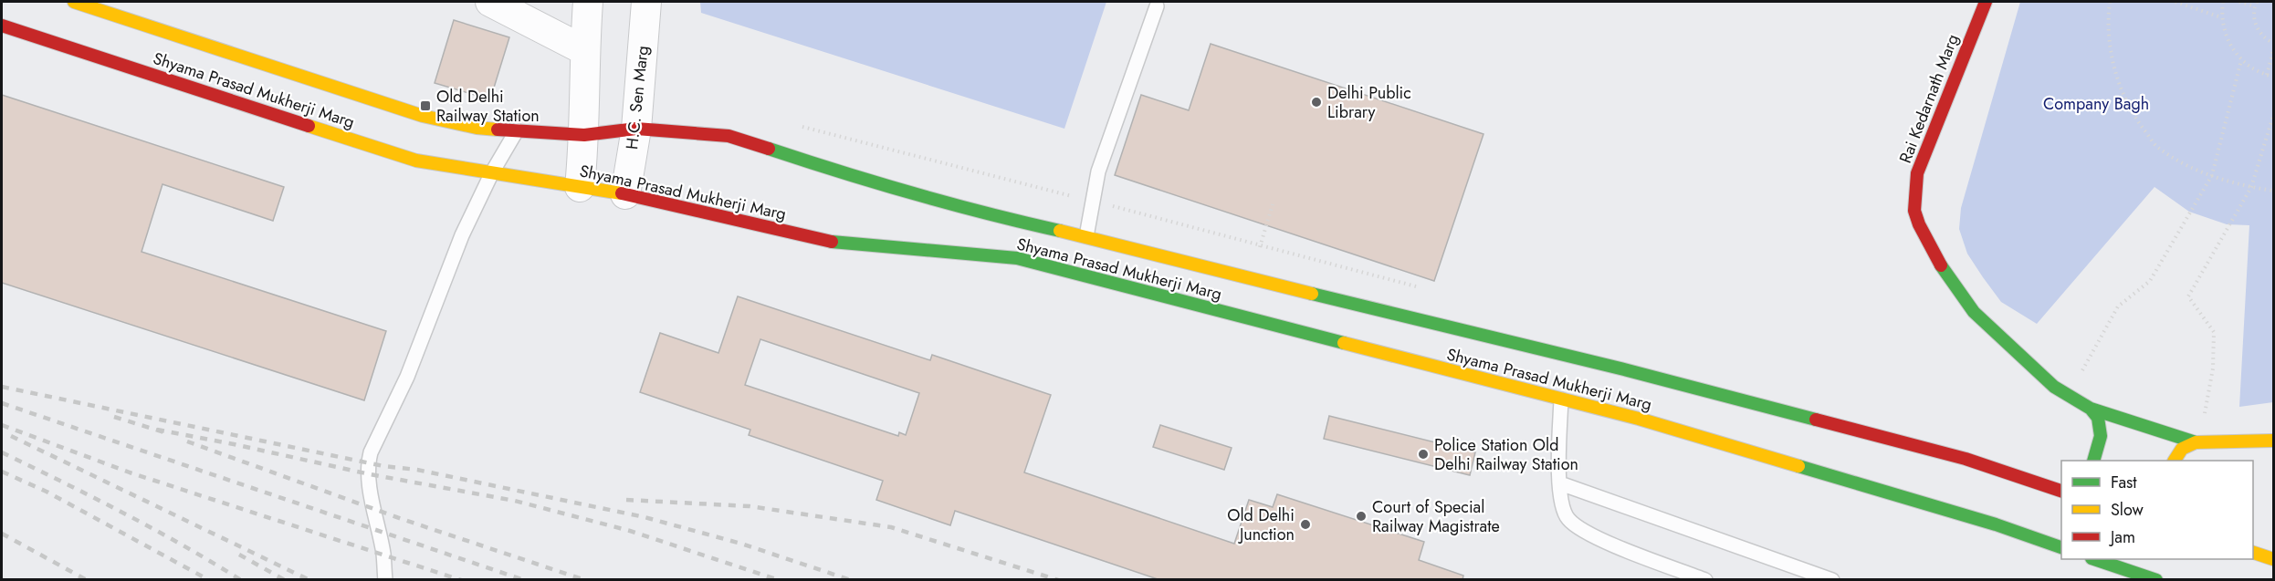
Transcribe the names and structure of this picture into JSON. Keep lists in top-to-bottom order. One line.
{"streets":{"main road":["Shyama Prasad Mukherji Marg","Rai Kedarnath Marg"],"street":["H.C. Sen Marg"]},"crossings":[["Shyama Prasad Mukherji Marg","H.C. Sen Marg"]],"parks":["Company Bagh"],"places":{"other":["Delhi Public Library","Police Station Old Delhi Railway Station","Court of Special Railway Magistrate","Old Delhi Junction"],"transit":["Old Delhi Railway Station"]},"legend":["Fast","Slow","Jam"]}
